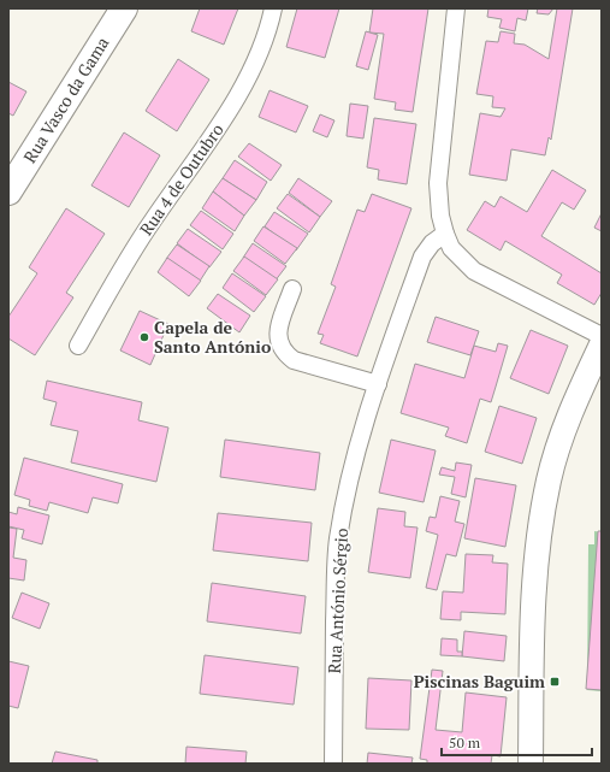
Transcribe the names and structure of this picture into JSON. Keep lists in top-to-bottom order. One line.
{"streets":{"main road":["Rua Vasco da Gama"],"street":["Rua 4 de Outubro","Rua António Sérgio"]},"places":{"other":["Capela de Santo António"],"transit":["Piscinas Baguim"]},"scale_bar":"50 m"}
